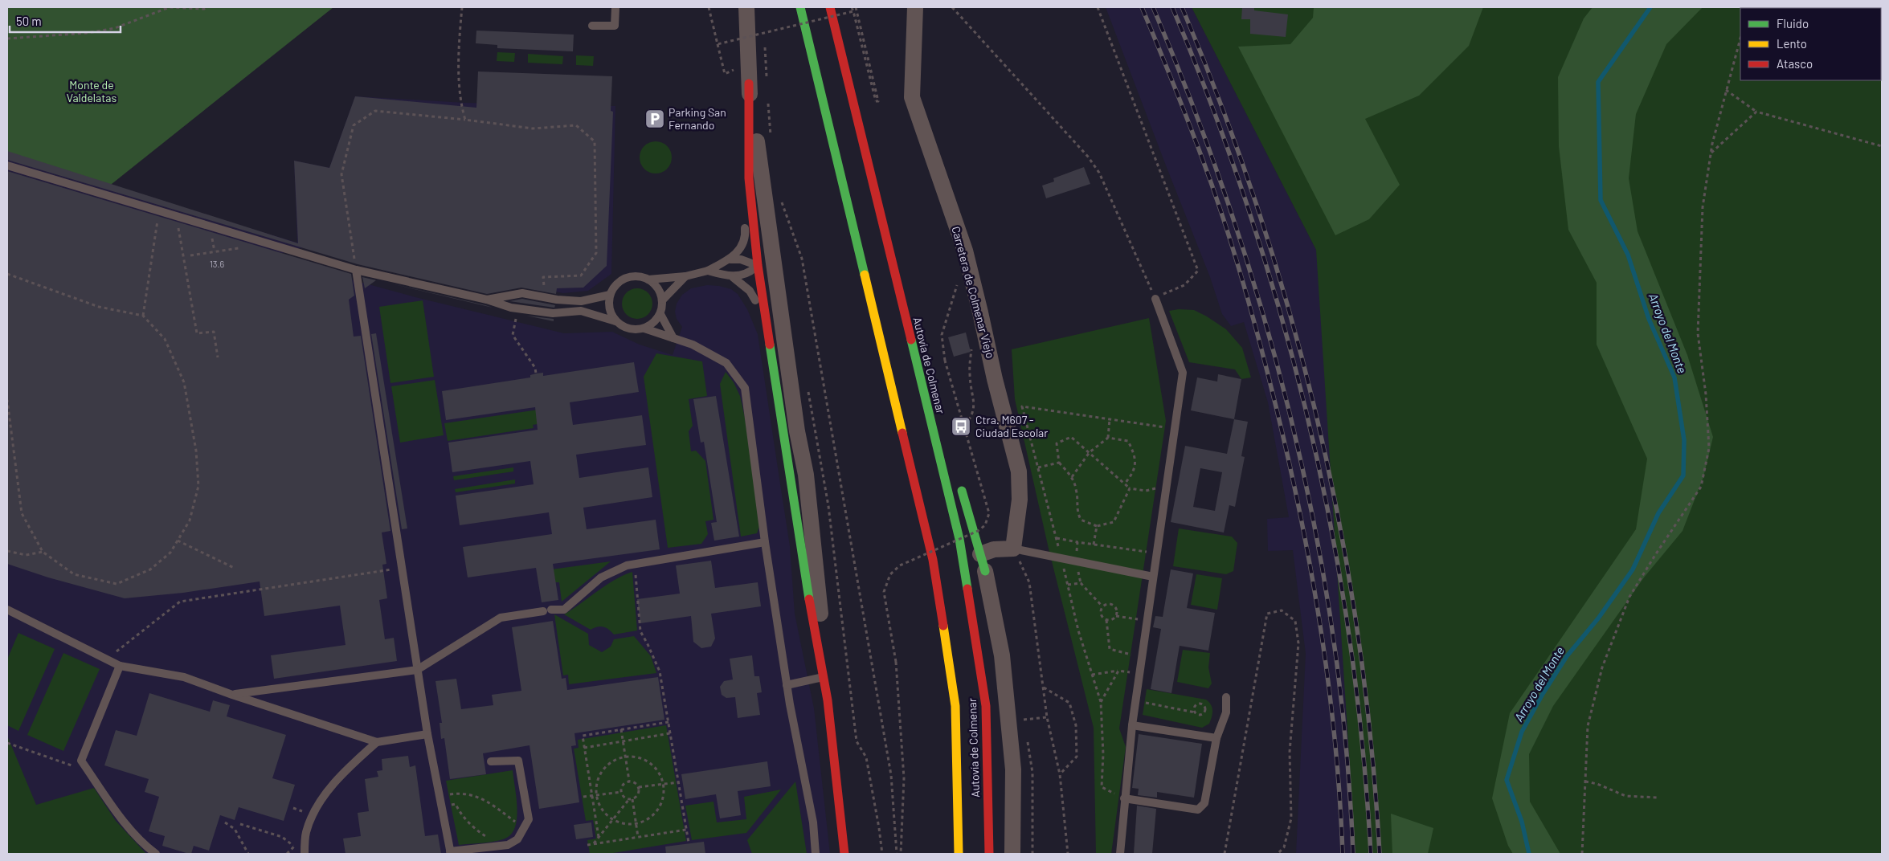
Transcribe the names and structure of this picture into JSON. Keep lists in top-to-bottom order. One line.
{"streets":{"main road":["Autovía de Colmenar"],"street":["Carretera de Colmenar Viejo"]},"water":["Arroyo del Monte"],"parks":["Monte de Valdelatas"],"places":{"parking":["Parking San Fernando"],"bus stop":["Ctra. M607 - Ciudad Escolar"]},"house_numbers":["13.6"],"legend":["Fluido","Lento","Atasco"],"scale_bar":"50 m"}
